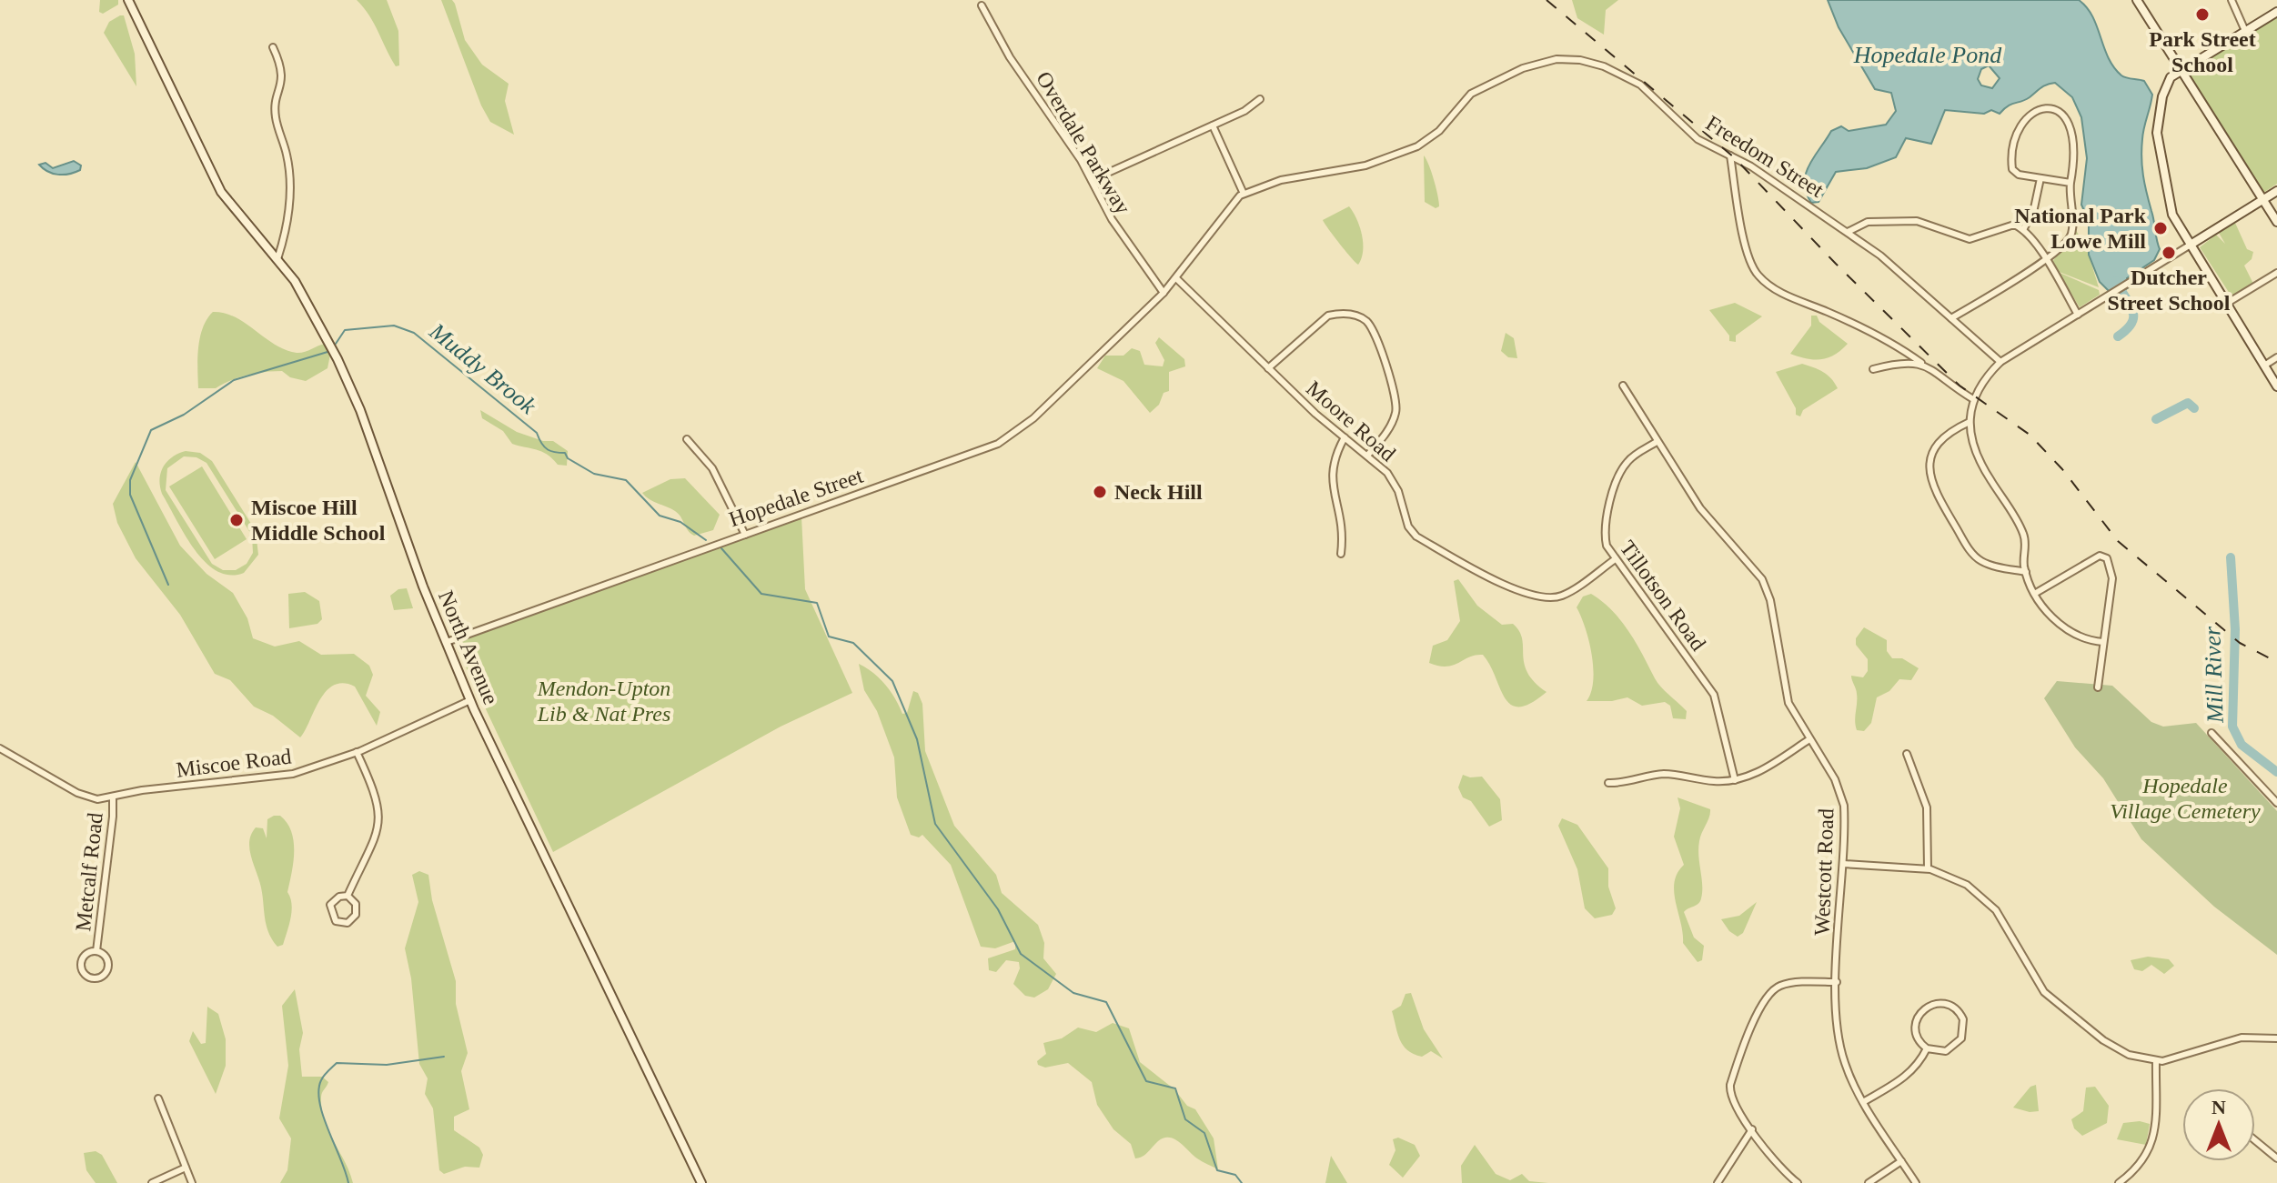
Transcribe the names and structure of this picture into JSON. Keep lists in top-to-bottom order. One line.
{"streets":{"main road":["North Avenue"],"street":["Overdale Parkway","Freedom Street","Moore Road","Hopedale Street","Tillotson Road","Miscoe Road","Metcalf Road","Westcott Road"]},"crossings":[["Overdale Parkway","Hopedale Street"],["Moore Road","Tillotson Road"],["Hopedale Street","North Avenue"],["Tillotson Road","Westcott Road"],["North Avenue","Miscoe Road"],["Miscoe Road","Metcalf Road"]],"water":["Hopedale Pond","Muddy Brook","Mill River"],"parks":["Mendon-Upton Lib & Nat Pres","Hopedale Village Cemetery"],"places":["Park Street School","National Park Lowe Mill","Dutcher Street School","Neck Hill","Miscoe Hill Middle School"],"north":"top"}
